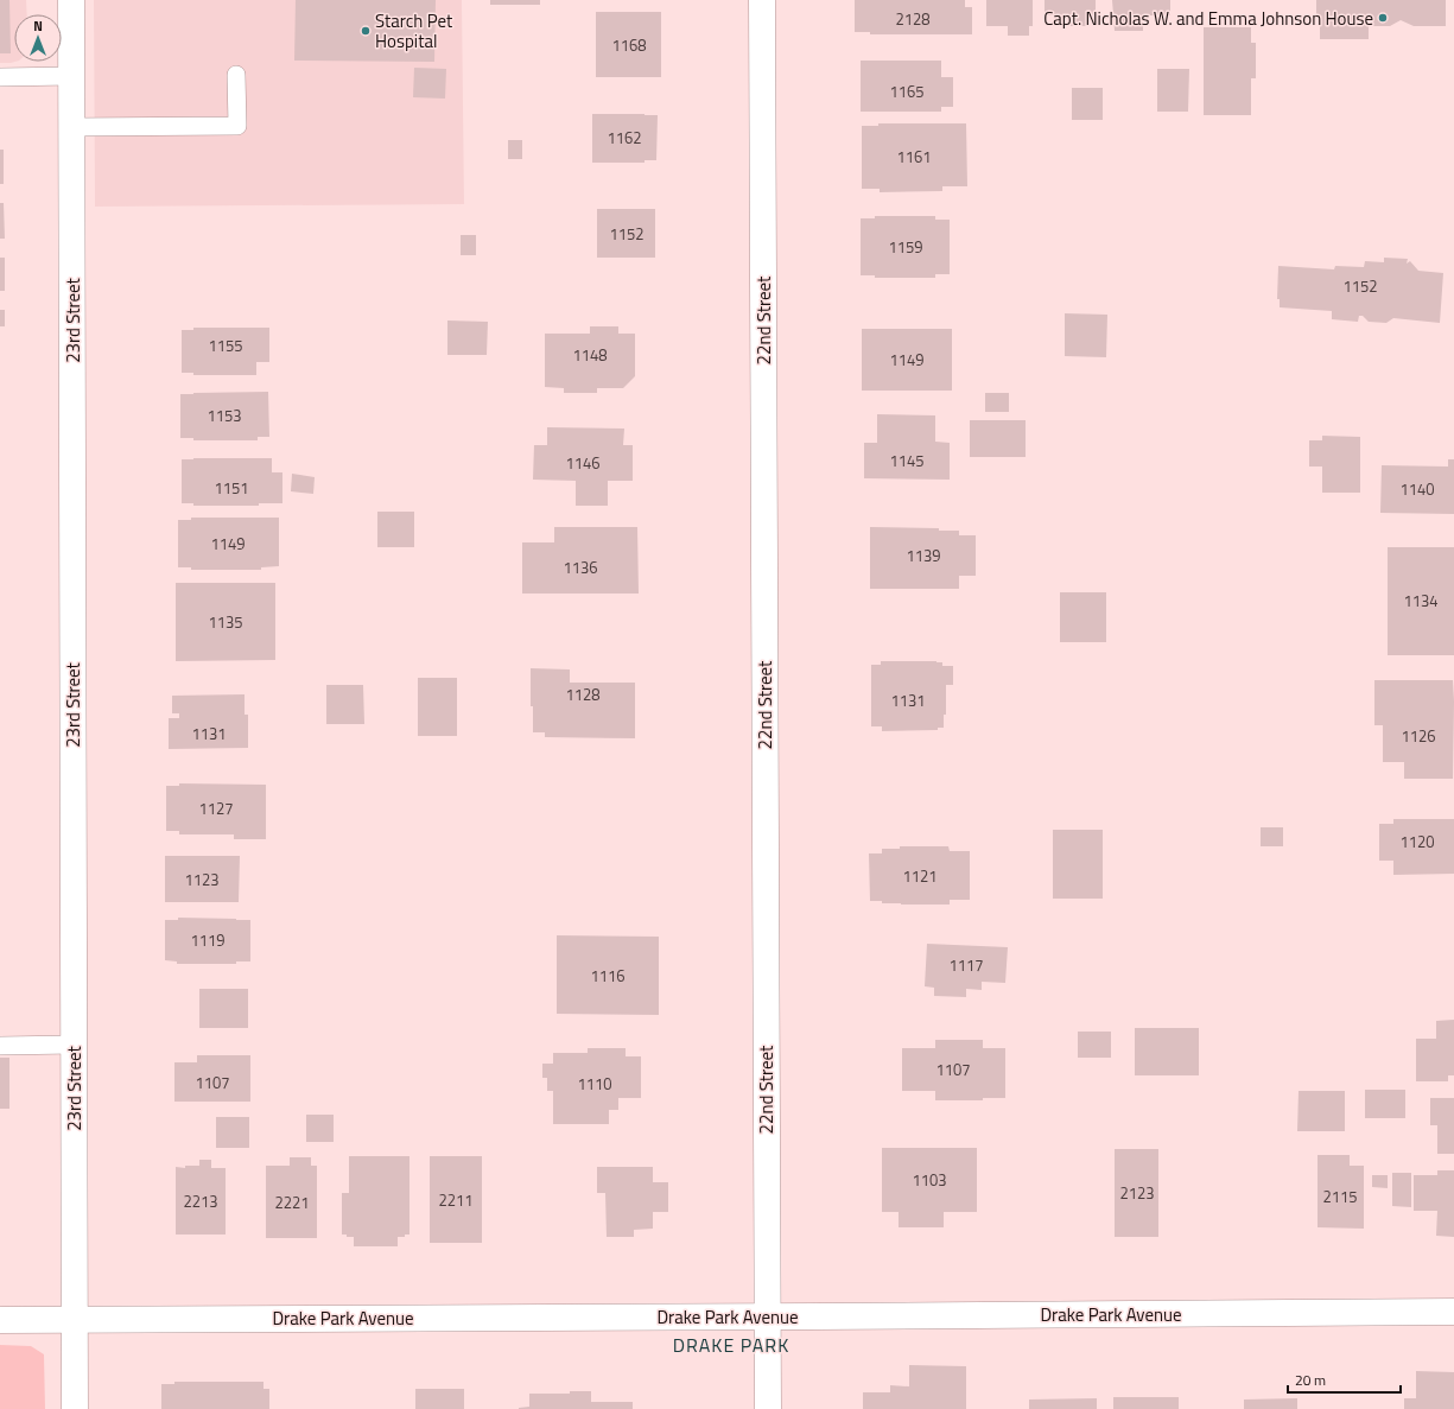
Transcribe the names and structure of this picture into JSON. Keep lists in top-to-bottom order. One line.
{"streets":{"street":["23rd Street","22nd Street","Drake Park Avenue"]},"crossings":[["23rd Street","Drake Park Avenue"],["22nd Street","Drake Park Avenue"]],"districts":["DRAKE PARK"],"places":["Capt. Nicholas W. and Emma Johnson House","Starch Pet Hospital"],"house_numbers":["2128","1168","1165","1162","1161","1152","1159","1152","1155","1148","1149","1153","1145","1146","1151","1140","1149","1139","1136","1134","1135","1128","1131","1131","1126","1127","1120","1121","1123","1119","1117","1116","1107","1107","1110","1103","2123","2115","2211","2213","2221"],"scale_bar":"20 m","north":"top"}
